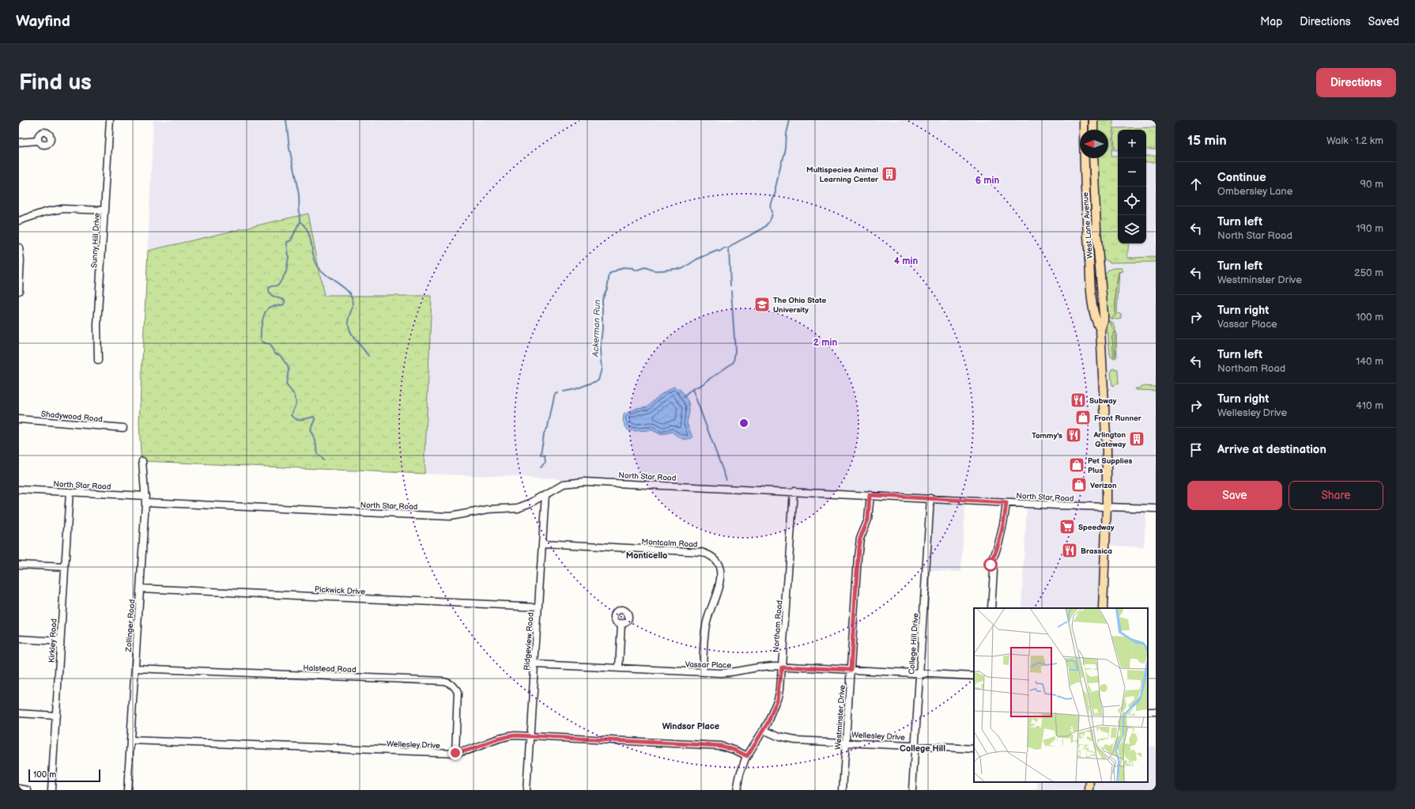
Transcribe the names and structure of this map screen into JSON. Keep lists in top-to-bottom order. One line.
{"streets":{"main road":["West Lane Avenue"],"street":["Sunny Hill Drive","Shadywood Road","North Star Road","Montcalm Road","Pickwick Drive","Zollinger Road","Northam Road","Kirkley Road","Ridgeview Road","College Hill Drive","Vassar Place","Halstead Road","Westminster Drive","Wellesley Drive"]},"crossings":[["West Lane Avenue","North Star Road"],["North Star Road","Zollinger Road"],["North Star Road","Northam Road"],["North Star Road","Kirkley Road"],["North Star Road","Ridgeview Road"],["North Star Road","College Hill Drive"],["North Star Road","Westminster Drive"],["Montcalm Road","Ridgeview Road"],["Montcalm Road","Vassar Place"],["Pickwick Drive","Zollinger Road"],["Pickwick Drive","Ridgeview Road"],["Zollinger Road","Halstead Road"],["Zollinger Road","Wellesley Drive"],["Northam Road","Vassar Place"],["Northam Road","Wellesley Drive"],["Ridgeview Road","Vassar Place"],["Ridgeview Road","Wellesley Drive"],["College Hill Drive","Vassar Place"],["College Hill Drive","Wellesley Drive"],["Vassar Place","Westminster Drive"],["Halstead Road","Wellesley Drive"],["Westminster Drive","Wellesley Drive"]],"districts":["Monticello","Windsor Place","College Hill"],"water":["Ackerman Run"],"places":{"building":["Multispecies Animal Learning Center","Arlington Gateway"],"school or university":["The Ohio State University"],"restaurant":["Subway","Tommy's","Brassica"],"shop":["Front Runner","Pet Supplies Plus","Verizon"],"supermarket":["Speedway"]},"scale_bar":"100 m","north":"left","page":{"header":"Wayfind","nav":["Map","Directions","Saved"],"buttons":["Directions",["Save","Share"]],"title":"Find us","heading":["15 min","Walk · 1.2 km"],"map_buttons":["+","−"],"list":[["Continue","Ombersley Lane","90 m"],["Turn left","North Star Road","190 m"],["Turn left","Westminster Drive","250 m"],["Turn right","Vassar Place","100 m"],["Turn left","Northam Road","140 m"],["Turn right","Wellesley Drive","410 m"],"Arrive at destination"],"scale":"100 m"},"rings":["6 min","4 min","2 min"]}
